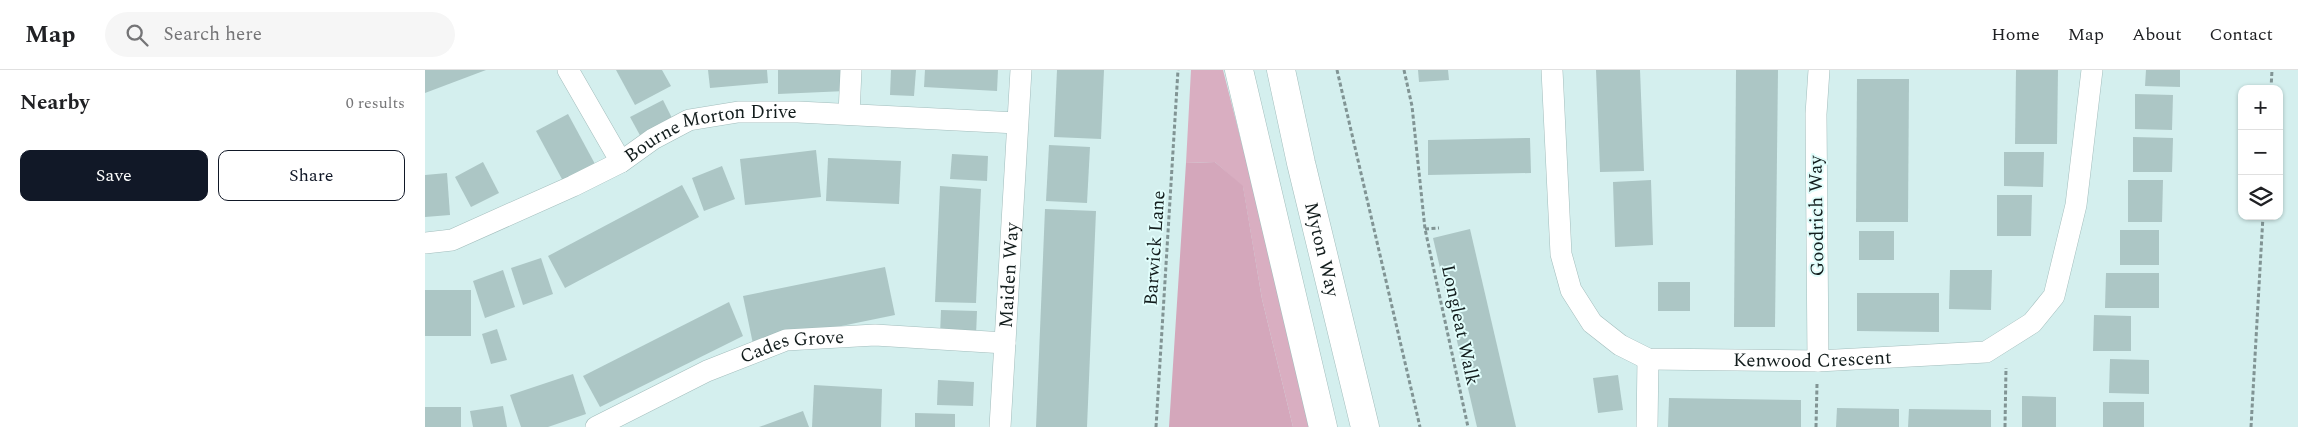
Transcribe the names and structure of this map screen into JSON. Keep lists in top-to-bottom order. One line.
{"streets":{"street":["Bourne Morton Drive","Goodrich Way","Myton Way","Maiden Way","Cades Grove","Kenwood Crescent"],"path":["Barwick Lane","Longleat Walk"]},"crossings":[["Bourne Morton Drive","Maiden Way"],["Goodrich Way","Kenwood Crescent"],["Maiden Way","Cades Grove"]],"page":{"header":"Map","search":"Search here","nav":["Home","Map","About","Contact"],"heading":["Nearby","0 results"],"map_buttons":["+","−"],"buttons":["Save","Share"]}}
